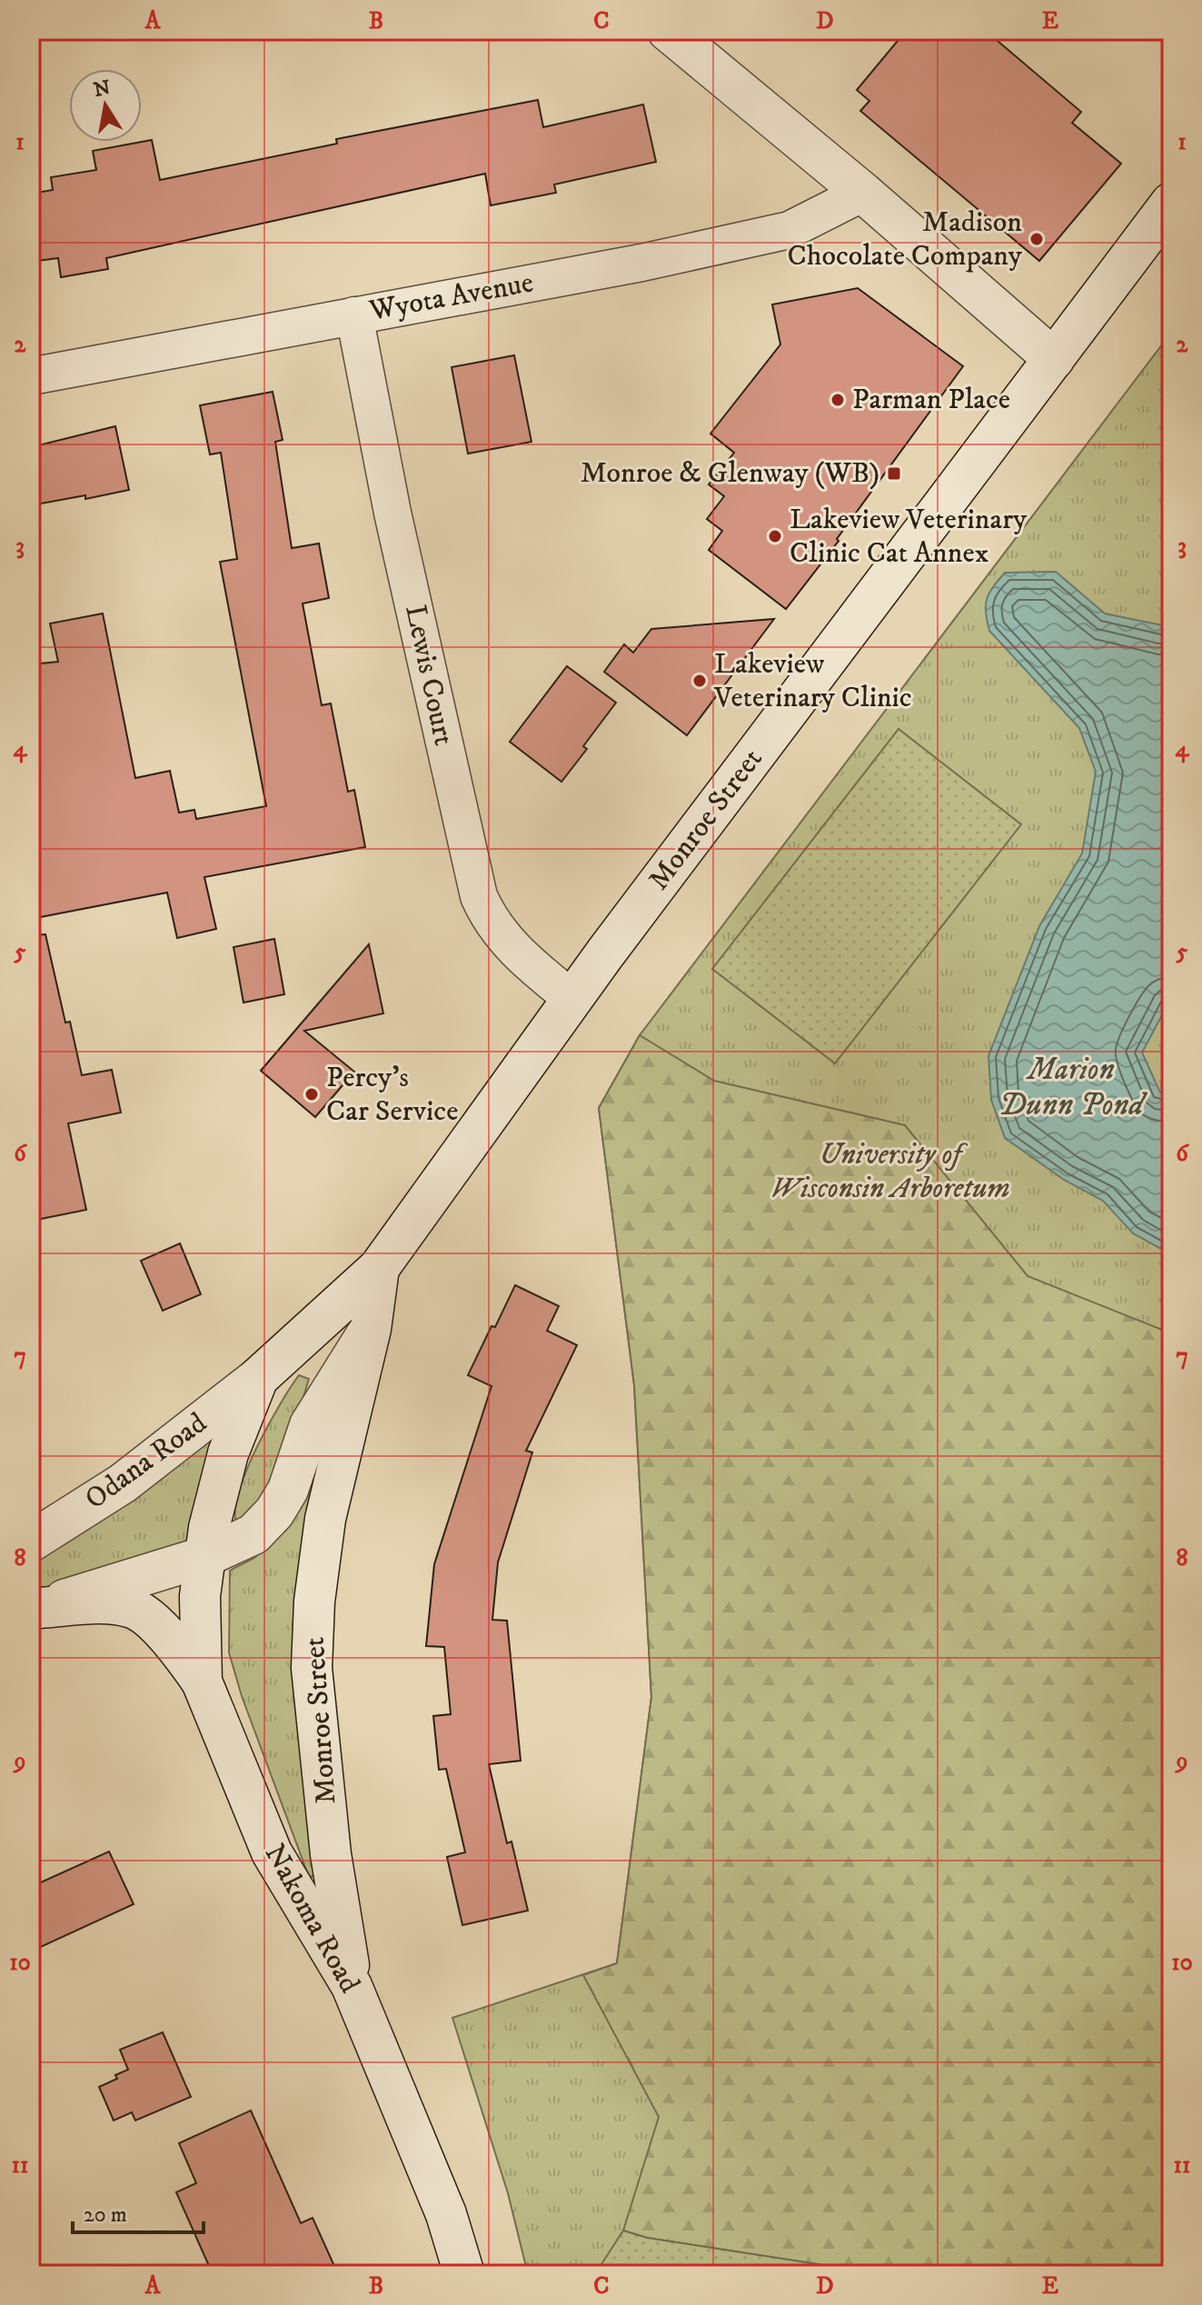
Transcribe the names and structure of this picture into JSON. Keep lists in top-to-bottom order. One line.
{"streets":{"main road":["Monroe Street","Odana Road","Nakoma Road"],"street":["Wyota Avenue","Lewis Court"]},"crossings":[["Wyota Avenue","Lewis Court"],["Lewis Court","Monroe Street"],["Monroe Street","Odana Road"],["Monroe Street","Nakoma Road"]],"water":["Marion Dunn Pond"],"parks":["University of Wisconsin Arboretum"],"places":{"other":["Madison Chocolate Company","Parman Place","Lakeview Veterinary Clinic Cat Annex","Lakeview Veterinary Clinic","Percy's Car Service"],"transit":["Monroe & Glenway (WB)"]},"scale_bar":"20 m","north":"top","grid":{"columns":["A","B","C","D","E"],"rows":["1","2","3","4","5","6","7","8","9","10","11"]}}
